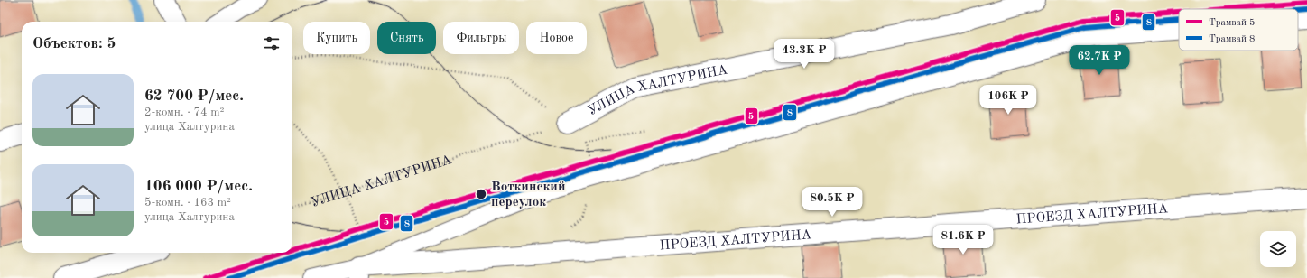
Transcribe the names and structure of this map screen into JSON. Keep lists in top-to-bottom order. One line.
{"streets":{"street":["УЛИЦА ХАЛТУРИНА","ПРОЕЗД ХАЛТУРИНА"]},"places":["Воткинский переулок"],"lines":["tram line 5","tram line 8"],"legend":["Трамвай 5","Трамвай 8"],"page":{"chip":["Купить","Снять","Фильтры","Новое"],"heading":"Объектов: 5","price":["43.3K ₽","62.7K ₽","106K ₽","80.5K ₽","81.6K ₽"],"list":[{"name":"62 700 ₽/мес.","note":"2-комн. · 74 m² · улица Халтурина"},{"name":"106 000 ₽/мес.","note":"5-комн. · 163 m² · улица Халтурина"}]}}
